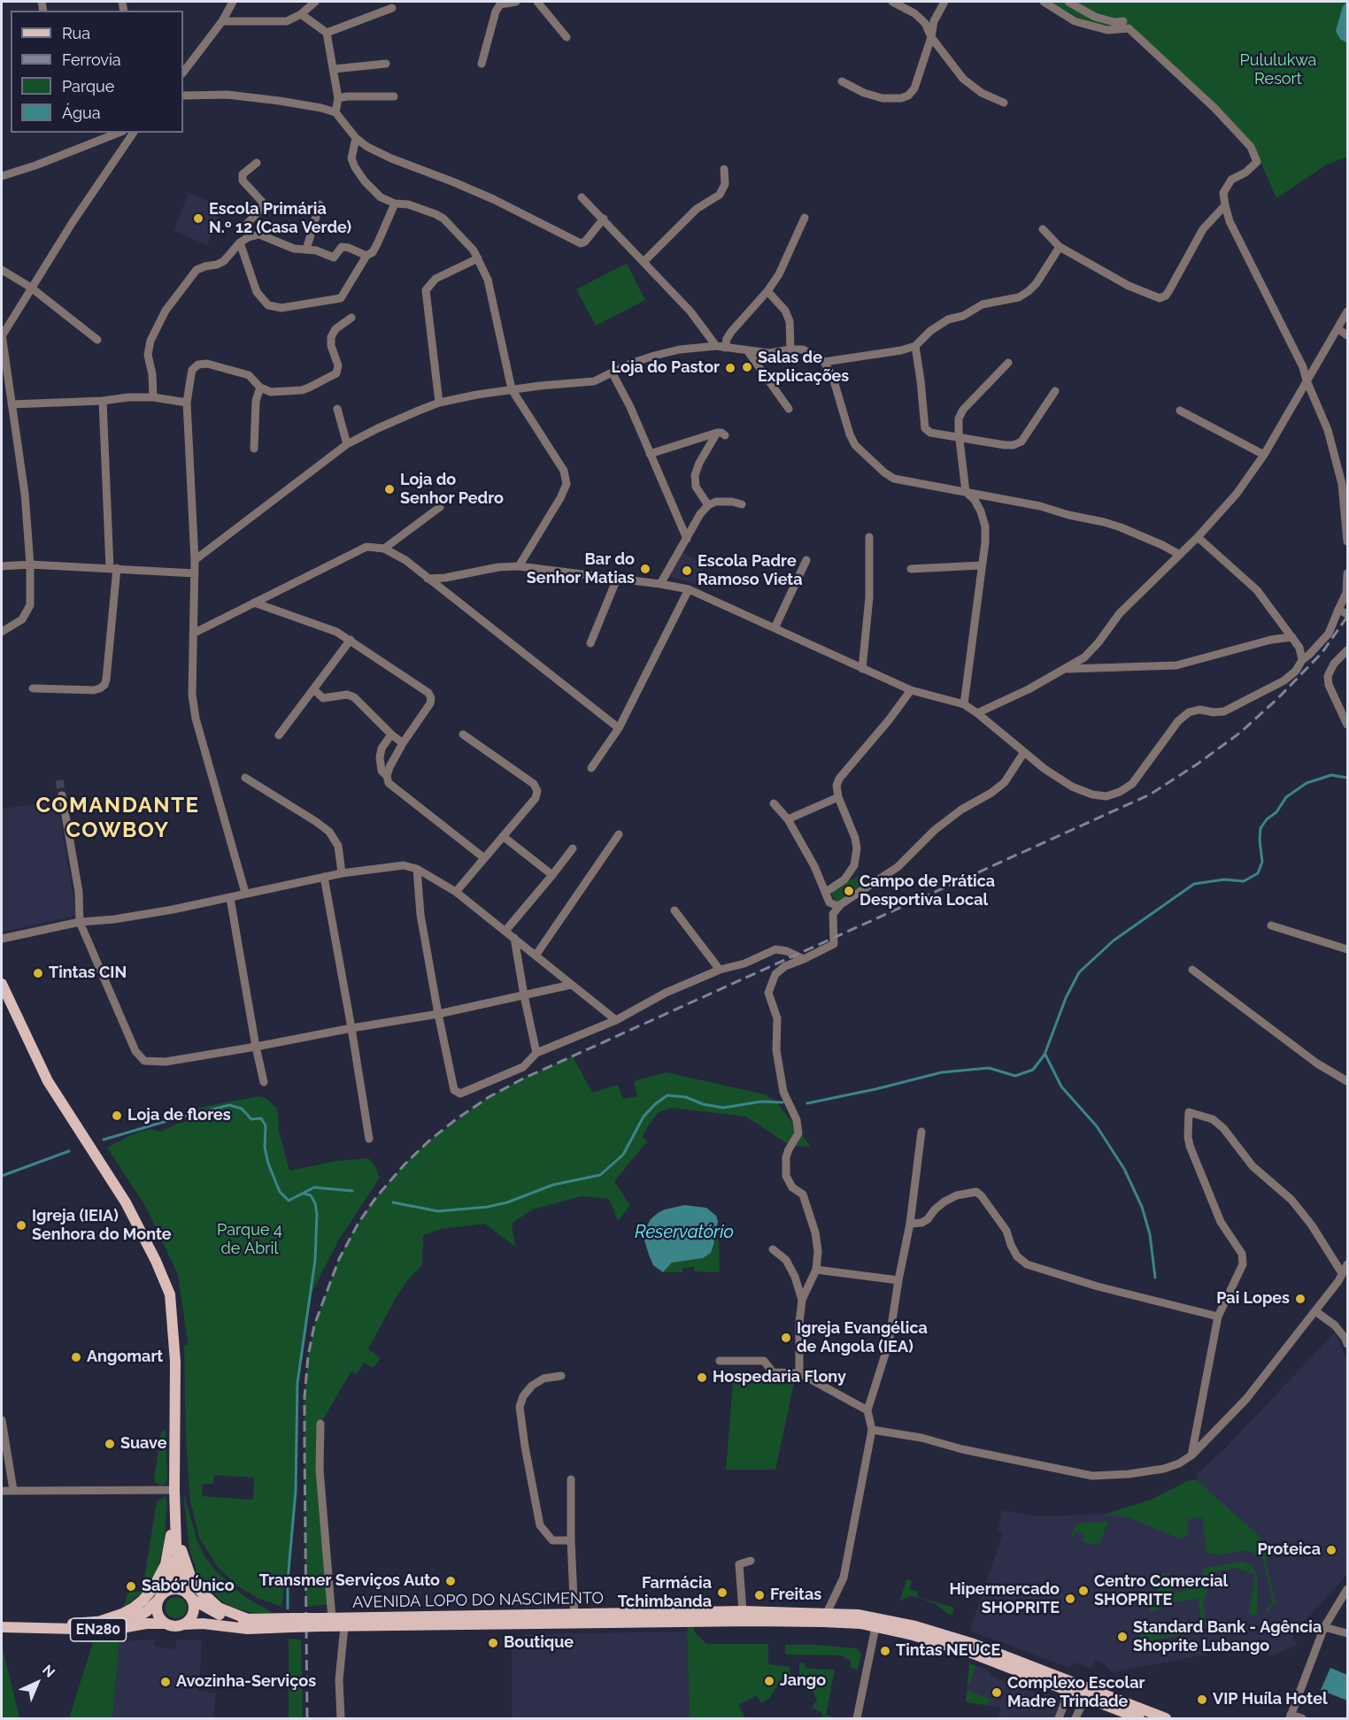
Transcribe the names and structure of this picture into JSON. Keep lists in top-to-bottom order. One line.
{"streets":{"main road":["AVENIDA LOPO DO NASCIMENTO","EN280"]},"crossings":[["AVENIDA LOPO DO NASCIMENTO","EN280"]],"districts":["COMANDANTE COWBOY"],"water":["Reservatório"],"parks":["Pululukwa Resort","Parque 4 de Abril"],"places":["Escola Primária N.º 12 (Casa Verde)","Salas de Explicações","Loja do Pastor","Loja do Senhor Pedro","Bar do Senhor Matias","Escola Padre Ramoso Vieta","Campo de Prática Desportiva Local","Tintas CIN","Loja de flores","Igreja (IEIA) Senhora do Monte","Pai Lopes","Igreja Evangélica de Angola (IEA)","Angomart","Hospedaria Flony","Suave","Proteica","Transmer Serviços Auto","Sabór Único","Centro Comercial SHOPRITE","Farmácia Tchimbanda","Freitas","Hipermercado SHOPRITE","Standard Bank - Agência Shoprite Lubango","Boutique","Tintas NEUCE","Jango","Avozinha-Serviços","Complexo Escolar Madre Trindade","VIP Huíla Hotel"],"legend":["Rua","Ferrovia","Parque","Água"],"north":"top right"}
